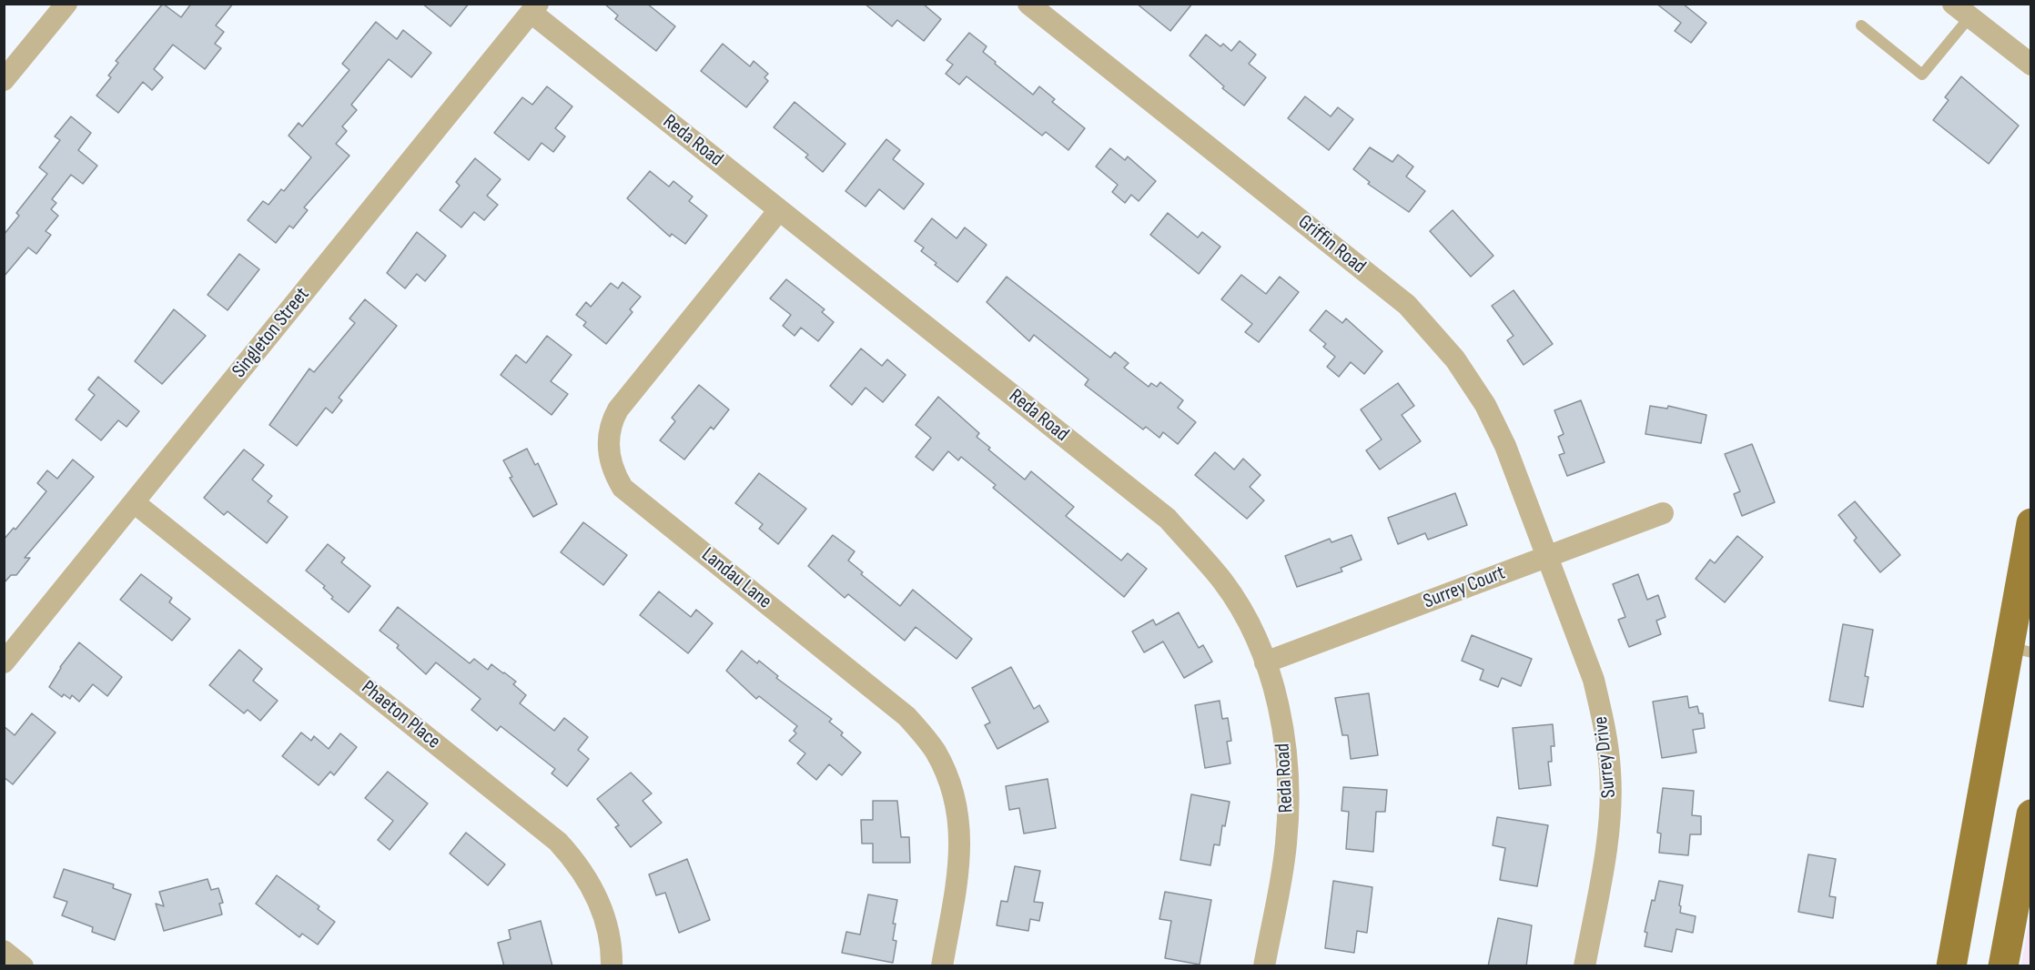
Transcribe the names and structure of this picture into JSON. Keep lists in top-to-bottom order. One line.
{"streets":{"street":["Reda Road","Griffin Road","Singleton Street","Landau Lane","Surrey Court","Phaeton Place","Surrey Drive"]},"crossings":[["Reda Road","Singleton Street"],["Reda Road","Landau Lane"],["Reda Road","Surrey Court"],["Griffin Road","Surrey Court"],["Griffin Road","Surrey Drive"],["Singleton Street","Phaeton Place"],["Surrey Court","Surrey Drive"]]}
